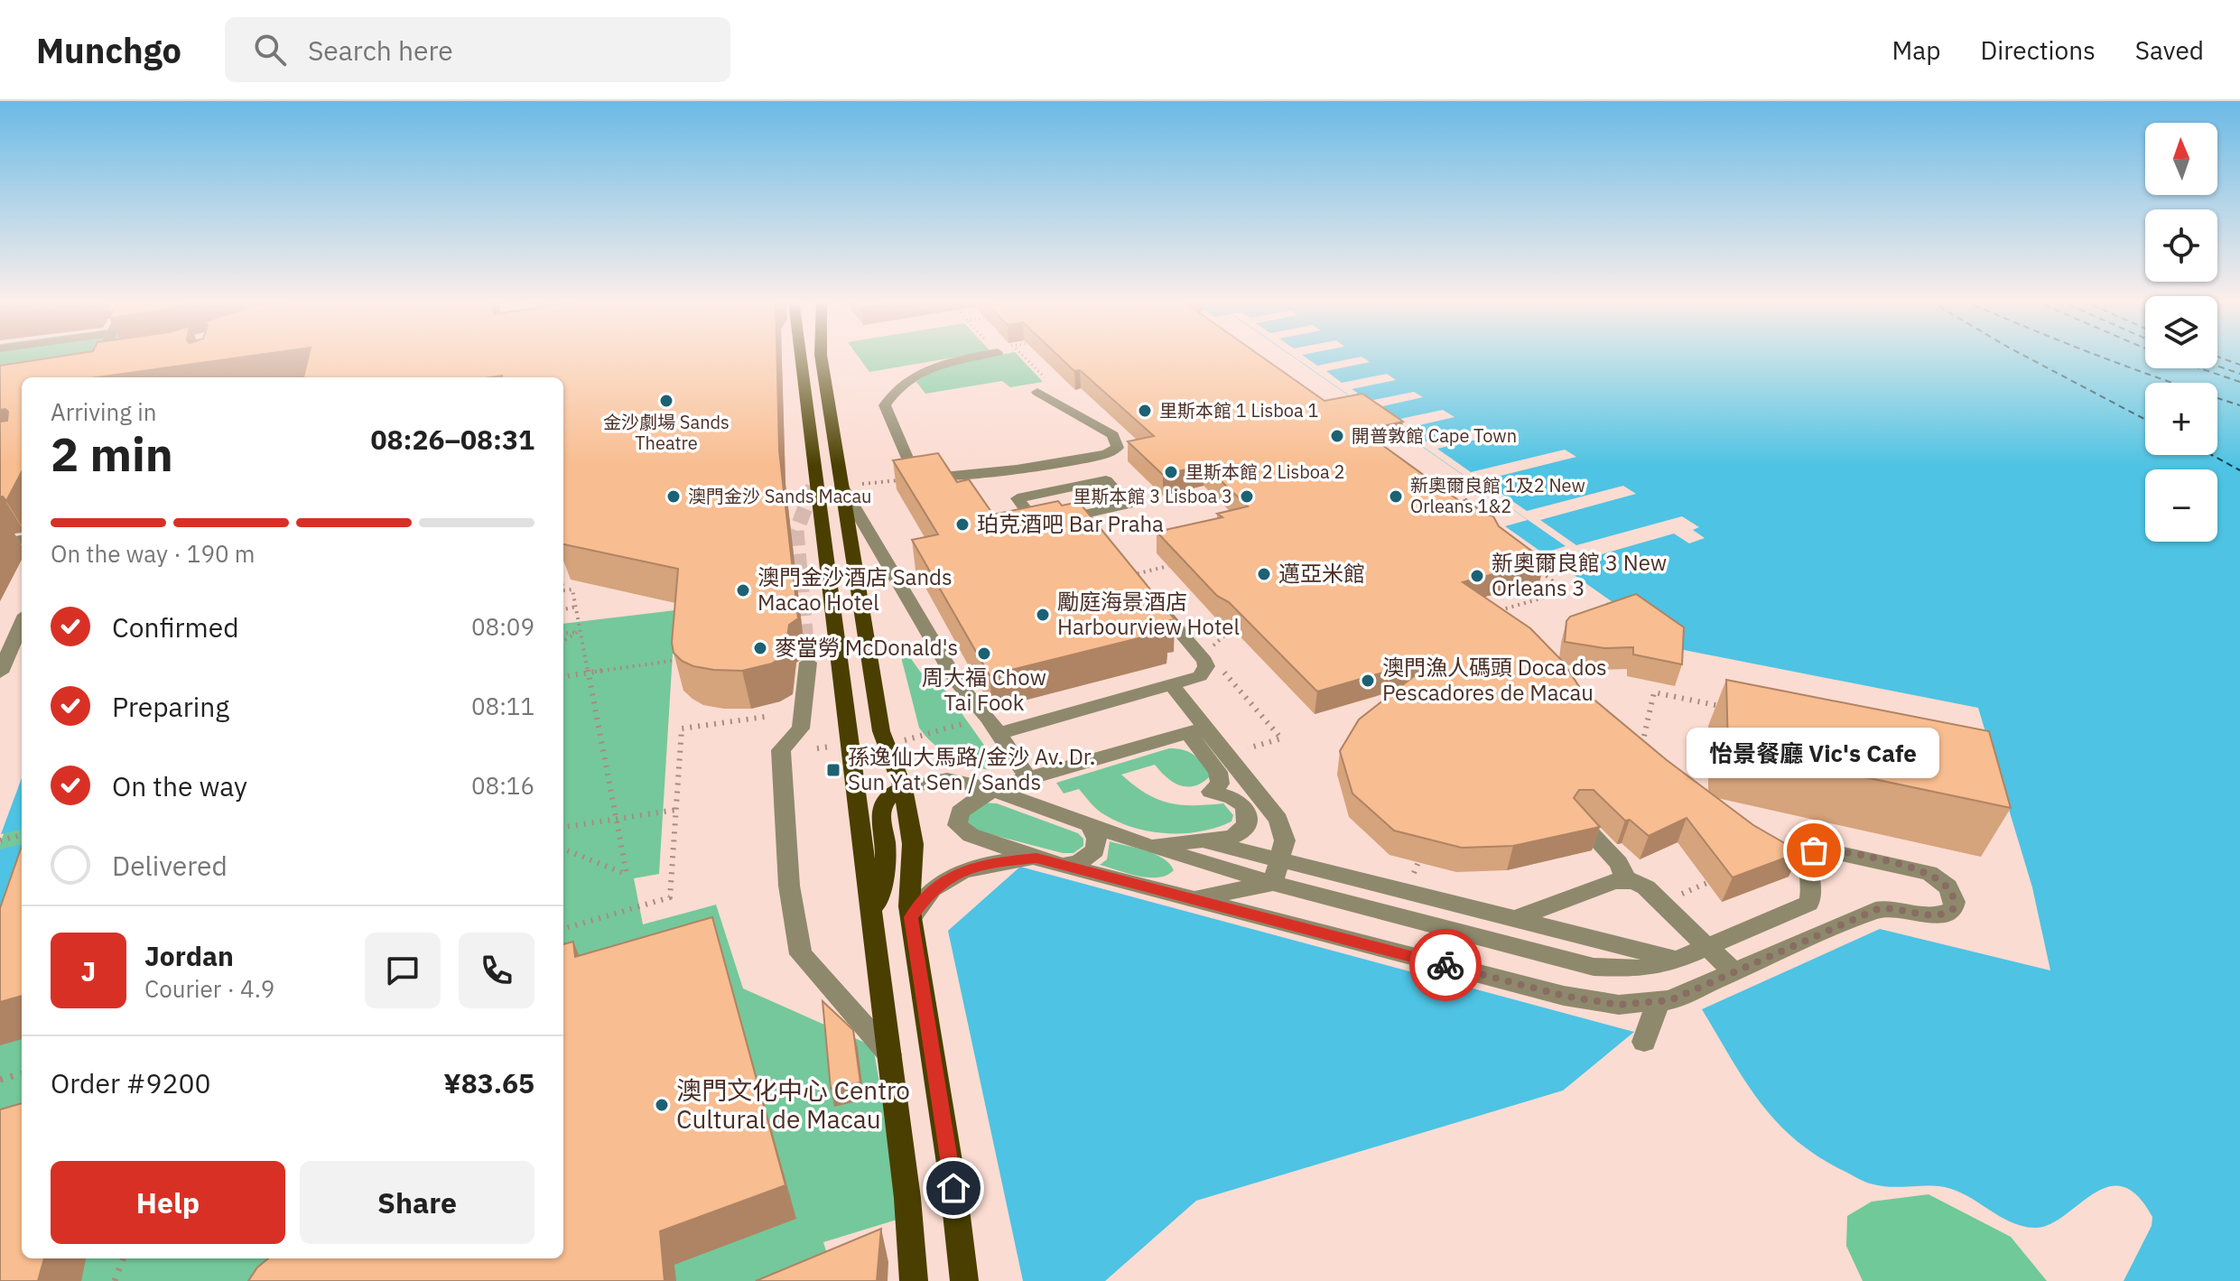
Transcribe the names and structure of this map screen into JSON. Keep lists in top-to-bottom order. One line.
{"places":{"other":["金沙劇場 Sands Theatre","里斯本館 1 Lisboa 1","開普敦館 Cape Town","里斯本館 2 Lisboa 2","澳門金沙 Sands Macau","里斯本館 3 Lisboa 3","新奧爾良館 1及2 New Orleans 1&2","珀克酒吧 Bar Praha","邁亞米館","新奧爾良館 3 New Orleans 3","澳門金沙酒店 Sands Macao Hotel","勵庭海景酒店 Harbourview Hotel","麥當勞 McDonald's","周大福 Chow Tai Fook","澳門漁人碼頭 Doca dos Pescadores de Macau","怡景餐廳 Vic's Cafe","澳門文化中心 Centro Cultural de Macau"],"transit":["孫逸仙大馬路/金沙 Av. Dr. Sun Yat Sen / Sands"]},"north":"top","page":{"header":"Munchgo","search":"Search here","nav":["Map","Directions","Saved"],"map_buttons":["+","−"],"heading":["2 min","Arriving in","08:26–08:31"],"panel":["Jordan","Courier · 4.9","Order #9200","¥83.65"],"bar":"On the way · 190 m","list":[["Confirmed","08:09"],["Preparing","08:11"],["On the way","08:16"],"Delivered"],"bubble":"怡景餐廳 Vic's Cafe","round":"J","buttons":["Help","Share"]}}
